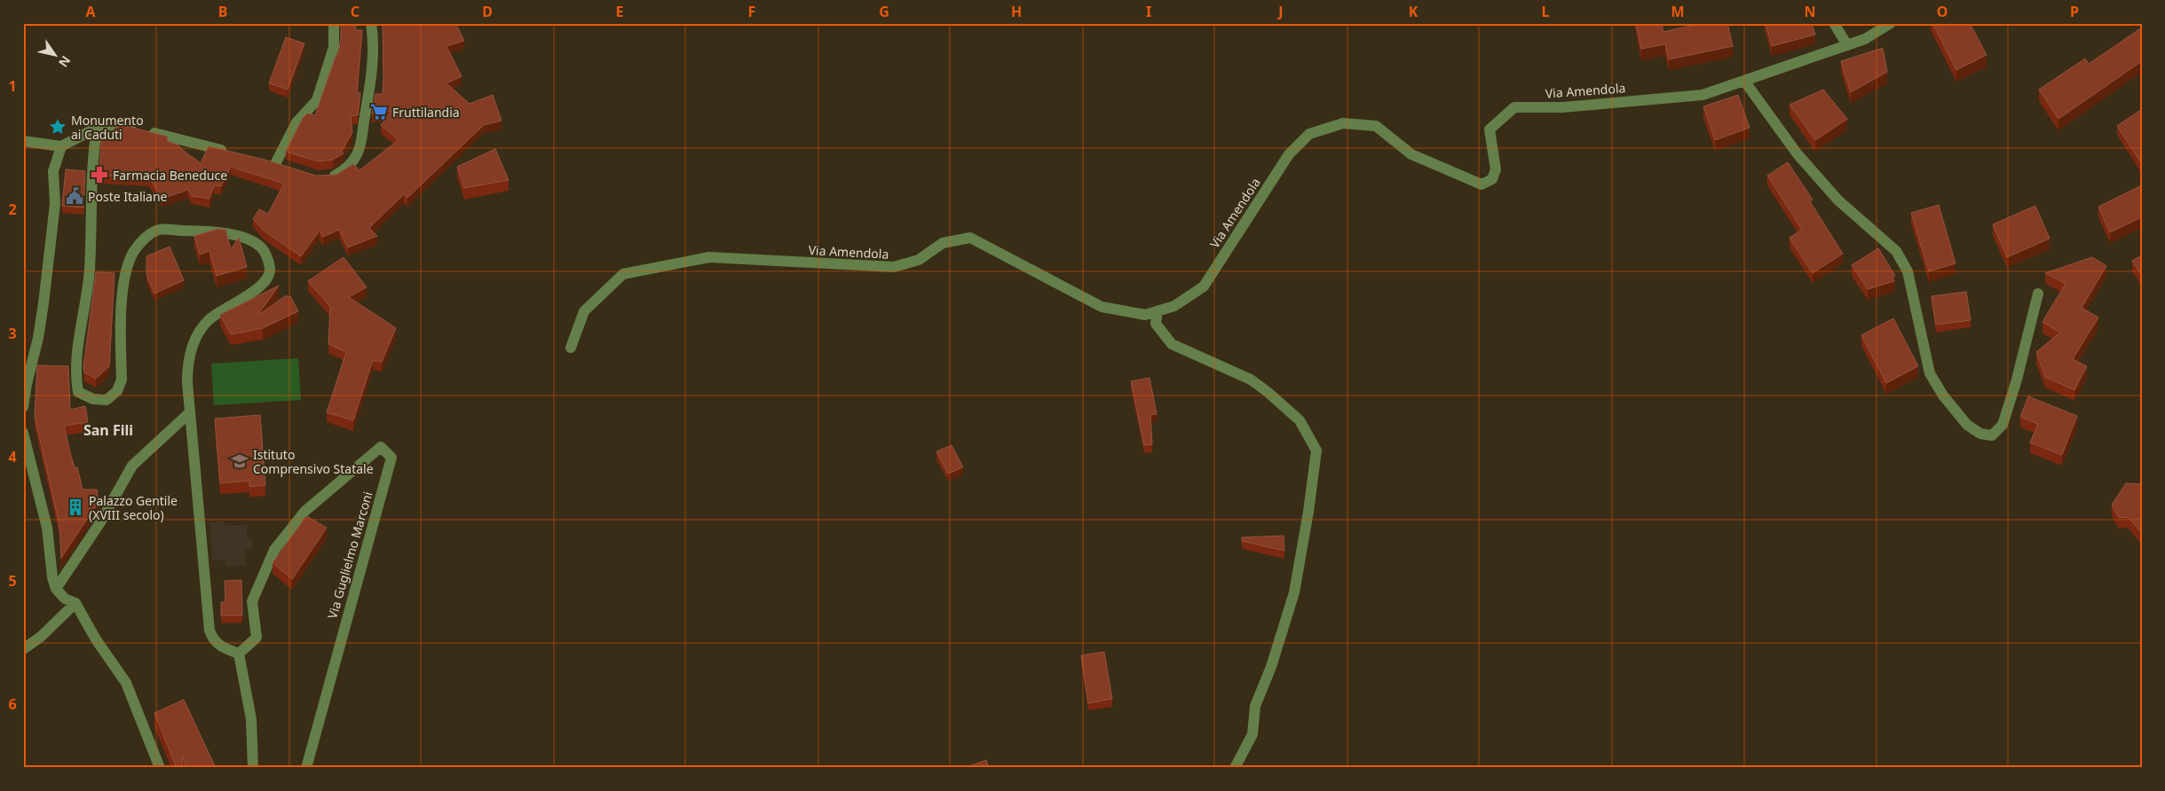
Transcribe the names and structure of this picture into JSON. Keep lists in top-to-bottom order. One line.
{"streets":{"street":["Via Amendola","Via Guglielmo Marconi"]},"districts":["San Fili"],"places":{"supermarket":["Fruttilandia"],"place":["Monumento ai Caduti"],"pharmacy":["Farmacia Beneduce"],"public building":["Poste Italiane"],"school or university":["Istituto Comprensivo Statale"],"building":["Palazzo Gentile (XVIII secolo)"]},"north":"bottom right","grid":{"columns":["A","B","C","D","E","F","G","H","I","J","K","L","M","N","O","P"],"rows":["1","2","3","4","5","6"]}}
